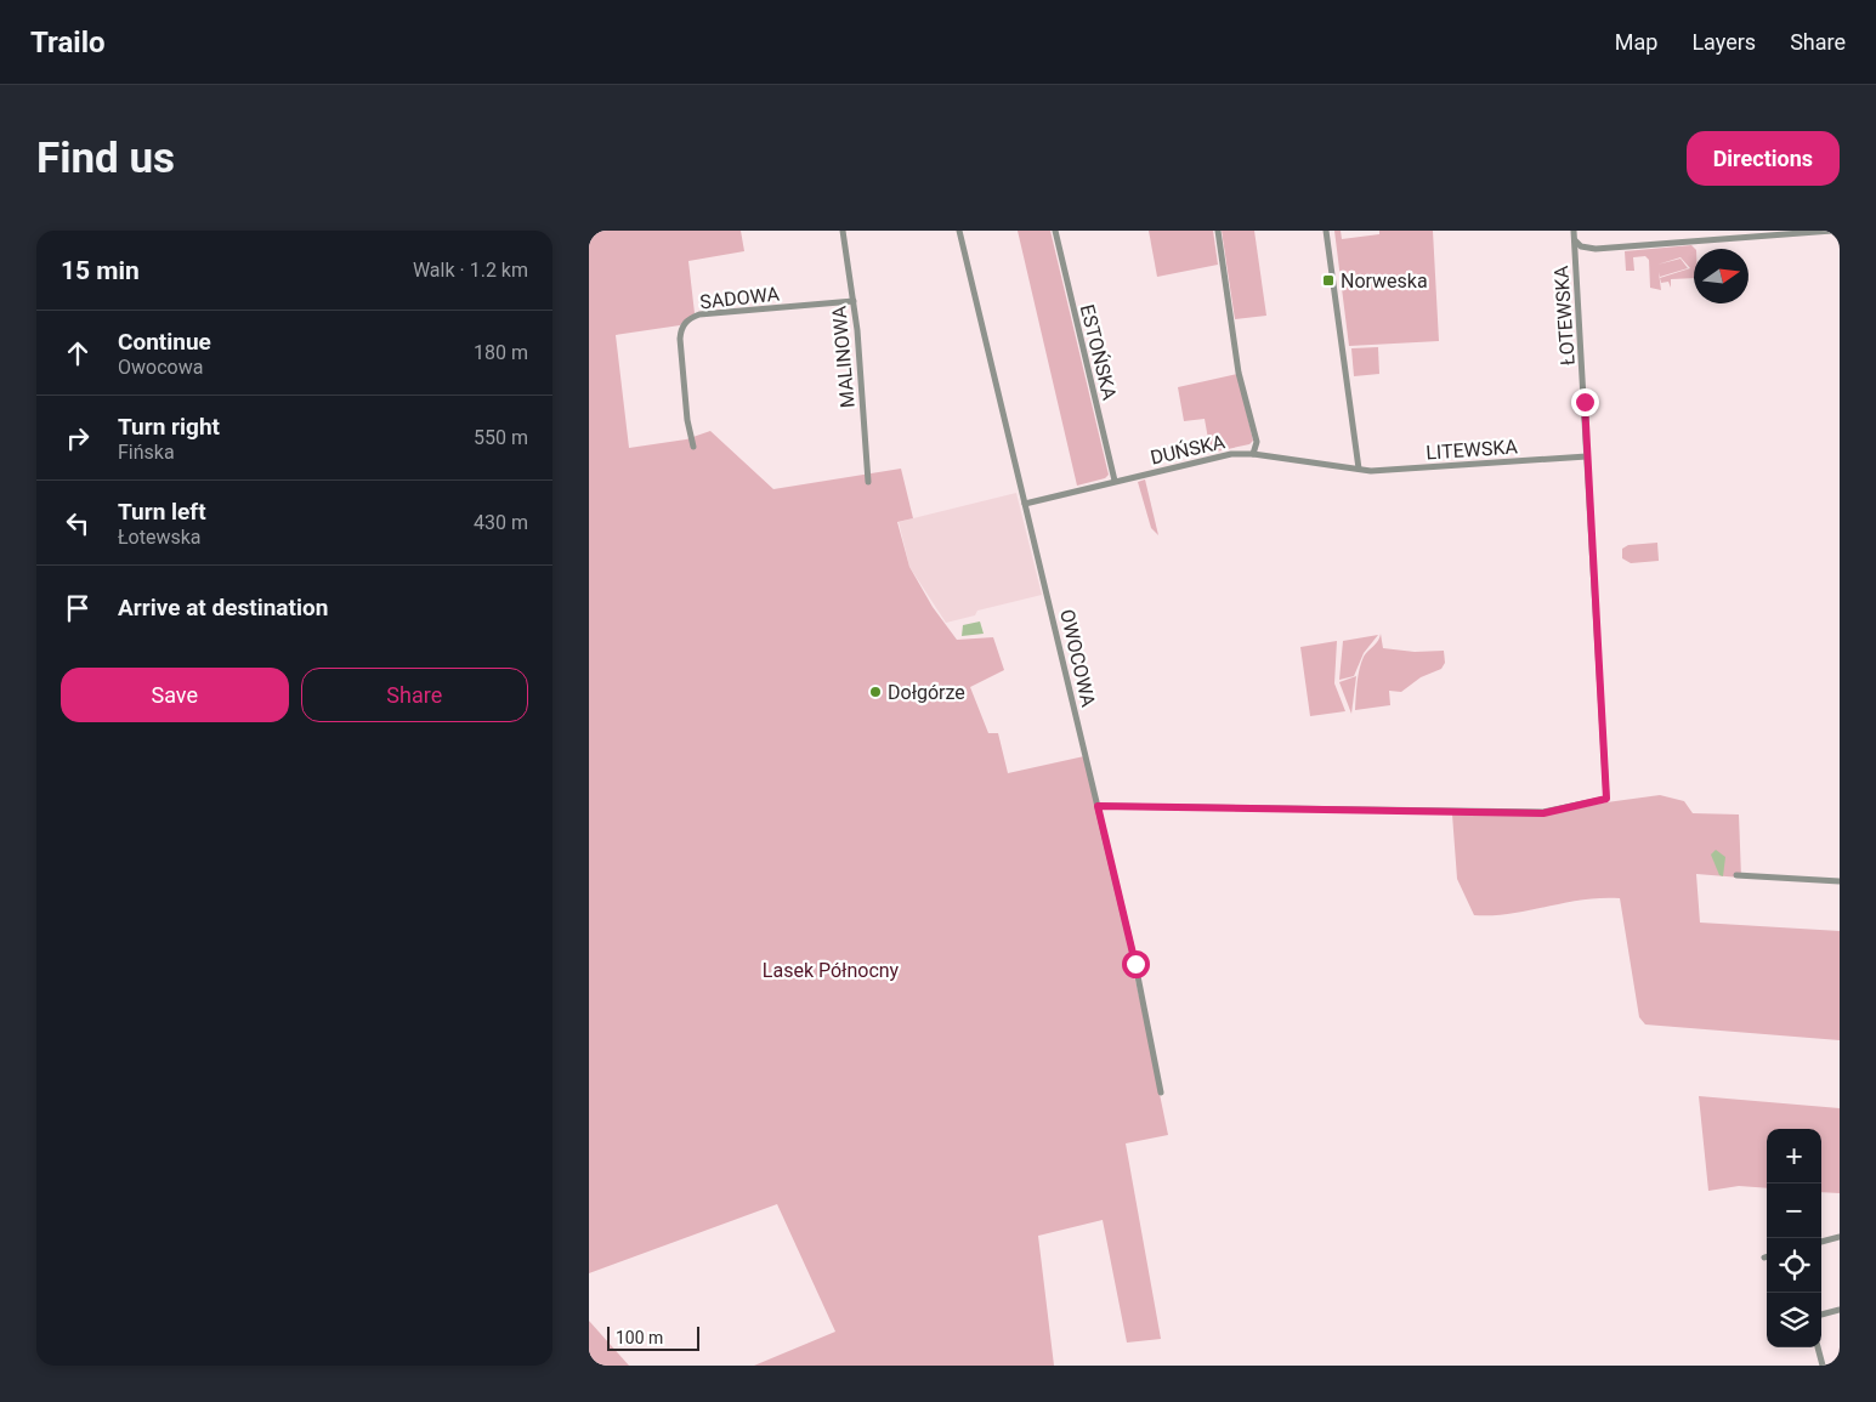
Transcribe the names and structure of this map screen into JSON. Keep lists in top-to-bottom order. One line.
{"streets":{"street":["SADOWA","ŁOTEWSKA","ESTOŃSKA","MALINOWA","DUŃSKA","LITEWSKA","OWOCOWA"]},"crossings":[["SADOWA","MALINOWA"],["ŁOTEWSKA","LITEWSKA"],["ŁOTEWSKA","OWOCOWA"],["ESTOŃSKA","DUŃSKA"],["DUŃSKA","LITEWSKA"],["DUŃSKA","OWOCOWA"]],"parks":["Lasek Północny"],"places":{"transit":["Norweska"],"other":["Dołgórze"]},"scale_bar":"100 m","north":"right","page":{"header":"Trailo","nav":["Map","Layers","Share"],"buttons":["Directions",["Save","Share"]],"title":"Find us","heading":["15 min","Walk · 1.2 km"],"list":[["Continue","Owocowa","180 m"],["Turn right","Fińska","550 m"],["Turn left","Łotewska","430 m"],"Arrive at destination"],"map_buttons":["+","−"],"scale":"100 m"}}
